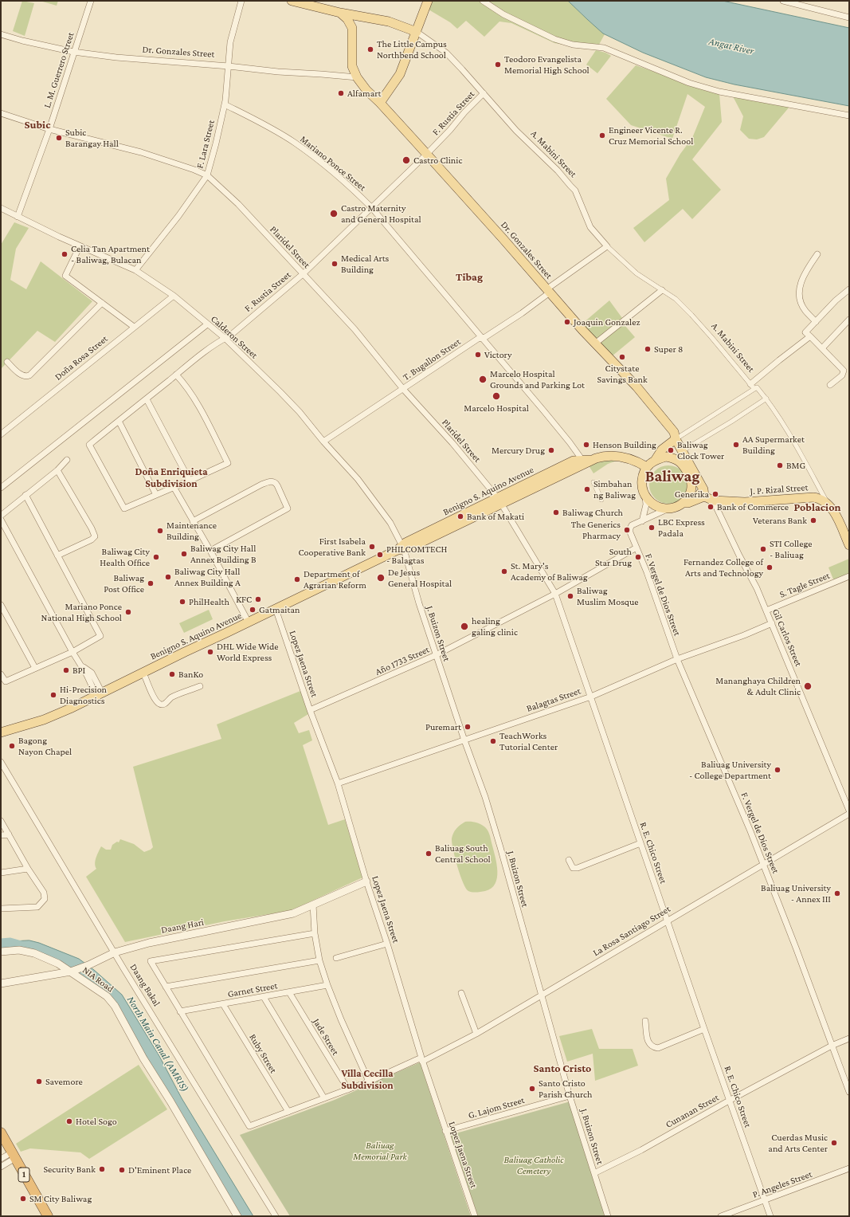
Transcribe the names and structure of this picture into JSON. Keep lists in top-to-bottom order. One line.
{"streets":{"highway":["1"],"main road":["Dr. Gonzales Street","A. Mabini Street","J. P. Rizal Street","Benigno S. Aquino Avenue"],"street":["L. M. Guerrero Street","F. Rustia Street","F. Lara Street","Mariano Ponce Street","Plaridel Street","Calderon Street","Doña Rosa Street","T. Bugallon Street","S. Tagle Street","F. Vergel de Dios Street","J. Buizon Street","Gil Carlos Street","Año 1733 Street","Lopez Jaena Street","Balagtas Street","R. E. Chico Street","Daang Hari","La Rosa Santiago Street","NIA Road","Daang Bakal","Garnet Street","Jade Street","Ruby Street","G. Lajom Street","Cunanan Street","P. Angeles Street"]},"crossings":[["Dr. Gonzales Street","L. M. Guerrero Street"],["Dr. Gonzales Street","F. Rustia Street"],["Dr. Gonzales Street","F. Lara Street"],["Dr. Gonzales Street","A. Mabini Street"],["Dr. Gonzales Street","T. Bugallon Street"],["Dr. Gonzales Street","J. P. Rizal Street"],["Dr. Gonzales Street","Gil Carlos Street"],["L. M. Guerrero Street","Plaridel Street"],["L. M. Guerrero Street","Calderon Street"],["F. Rustia Street","A. Mabini Street"],["F. Rustia Street","Mariano Ponce Street"],["F. Rustia Street","Plaridel Street"],["F. Rustia Street","Calderon Street"],["F. Lara Street","Mariano Ponce Street"],["F. Lara Street","Plaridel Street"],["F. Lara Street","Calderon Street"],["A. Mabini Street","T. Bugallon Street"],["A. Mabini Street","J. P. Rizal Street"],["Mariano Ponce Street","T. Bugallon Street"],["Mariano Ponce Street","Benigno S. Aquino Avenue"],["Plaridel Street","T. Bugallon Street"],["Plaridel Street","Benigno S. Aquino Avenue"],["Plaridel Street","R. E. Chico Street"],["Calderon Street","Doña Rosa Street"],["Calderon Street","T. Bugallon Street"],["Calderon Street","Benigno S. Aquino Avenue"],["Calderon Street","J. Buizon Street"],["J. P. Rizal Street","Gil Carlos Street"],["Benigno S. Aquino Avenue","J. Buizon Street"],["Benigno S. Aquino Avenue","Lopez Jaena Street"],["Benigno S. Aquino Avenue","R. E. Chico Street"],["S. Tagle Street","Gil Carlos Street"],["F. Vergel de Dios Street","Año 1733 Street"],["F. Vergel de Dios Street","Balagtas Street"],["F. Vergel de Dios Street","La Rosa Santiago Street"],["F. Vergel de Dios Street","Cunanan Street"],["J. Buizon Street","Año 1733 Street"],["J. Buizon Street","Balagtas Street"],["J. Buizon Street","La Rosa Santiago Street"],["J. Buizon Street","G. Lajom Street"],["J. Buizon Street","Cunanan Street"],["Gil Carlos Street","Balagtas Street"],["Año 1733 Street","Lopez Jaena Street"],["Año 1733 Street","R. E. Chico Street"],["Lopez Jaena Street","Balagtas Street"],["Lopez Jaena Street","Daang Hari"],["Lopez Jaena Street","La Rosa Santiago Street"],["Lopez Jaena Street","G. Lajom Street"],["Balagtas Street","R. E. Chico Street"],["R. E. Chico Street","La Rosa Santiago Street"],["R. E. Chico Street","Cunanan Street"],["R. E. Chico Street","P. Angeles Street"],["Daang Hari","NIA Road"],["Daang Hari","Daang Bakal"],["La Rosa Santiago Street","Garnet Street"],["La Rosa Santiago Street","Jade Street"],["La Rosa Santiago Street","Ruby Street"],["Garnet Street","Jade Street"],["Garnet Street","Ruby Street"]],"districts":["Subic","Tibag","Doña Enriquieta Subdivision","Baliwag","Poblacion","Santo Cristo","Villa Cecilla Subdivision"],"water":["Angat River","North Main Canal (AMRIS)"],"parks":["Baliuag Memorial Park","Baliuag Catholic Cemetery"],"places":["The Little Campus Northbend School","Teodoro Evangelista Memorial High School","Alfamart","Engineer Vicente R. Cruz Memorial School","Subic Barangay Hall","Castro Clinic","Castro Maternity and General Hospital","Celia Tan Apartment - Baliwag, Bulacan","Medical Arts Building","Joaquin Gonzalez","Super 8","Victory","Citystate Savings Bank","Marcelo Hospital Grounds and Parking Lot","Marcelo Hospital","Henson Building","AA Supermarket Building","Mercury Drug","Baliwag Clock Tower","BMG","Simbahan ng Baliwag","Generika","Bank of Commerce","Baliwag Church","Bank of Makati","Veterans Bank","LBC Express Padala","The Generics Pharmacy","Maintenance Building","First Isabela Cooperative Bank","STI College - Baliuag","Baliwag City Hall Annex Building B","PHILCOMTECH - Balagtas","Baliwag City Health Office","South Star Drug","Fernandez College of Arts and Technology","St. Mary's Academy of Baliwag","Baliwag City Hall Annex Building A","De Jesus General Hospital","Department of Agrarian Reform","Baliwag Post Office","Baliwag Muslim Mosque","KFC","PhilHealth","Gatmaitan","Mariano Ponce National High School","healing galing clinic","DHL Wide Wide World Express","BPI","BanKo","Mananghaya Children & Adult Clinic","Hi-Precision Diagnostics","Puremart","TeachWorks Tutorial Center","Bagong Nayon Chapel","Baliuag University - College Department","Baliuag South Central School","Baliuag University - Annex III","Savemore","Santo Cristo Parish Church","Hotel Sogo","Cuerdas Music and Arts Center","Security Bank","D'Eminent Place","SM City Baliwag"]}
